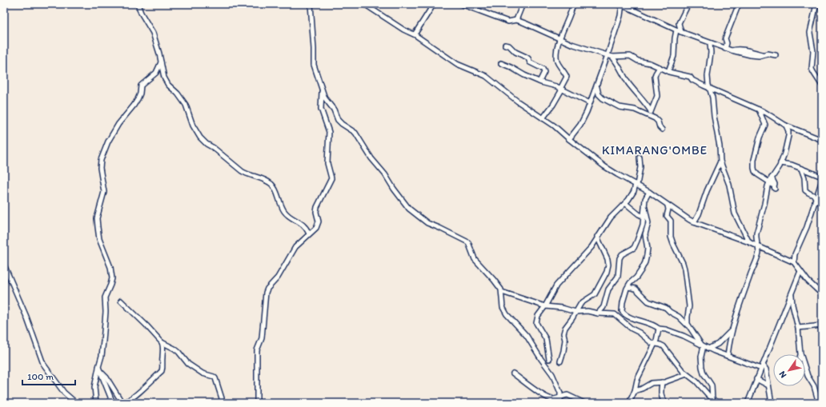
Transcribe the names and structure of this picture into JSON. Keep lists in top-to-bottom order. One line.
{"districts":["KIMARANG'OMBE"],"scale_bar":"100 m","north":"bottom left"}
